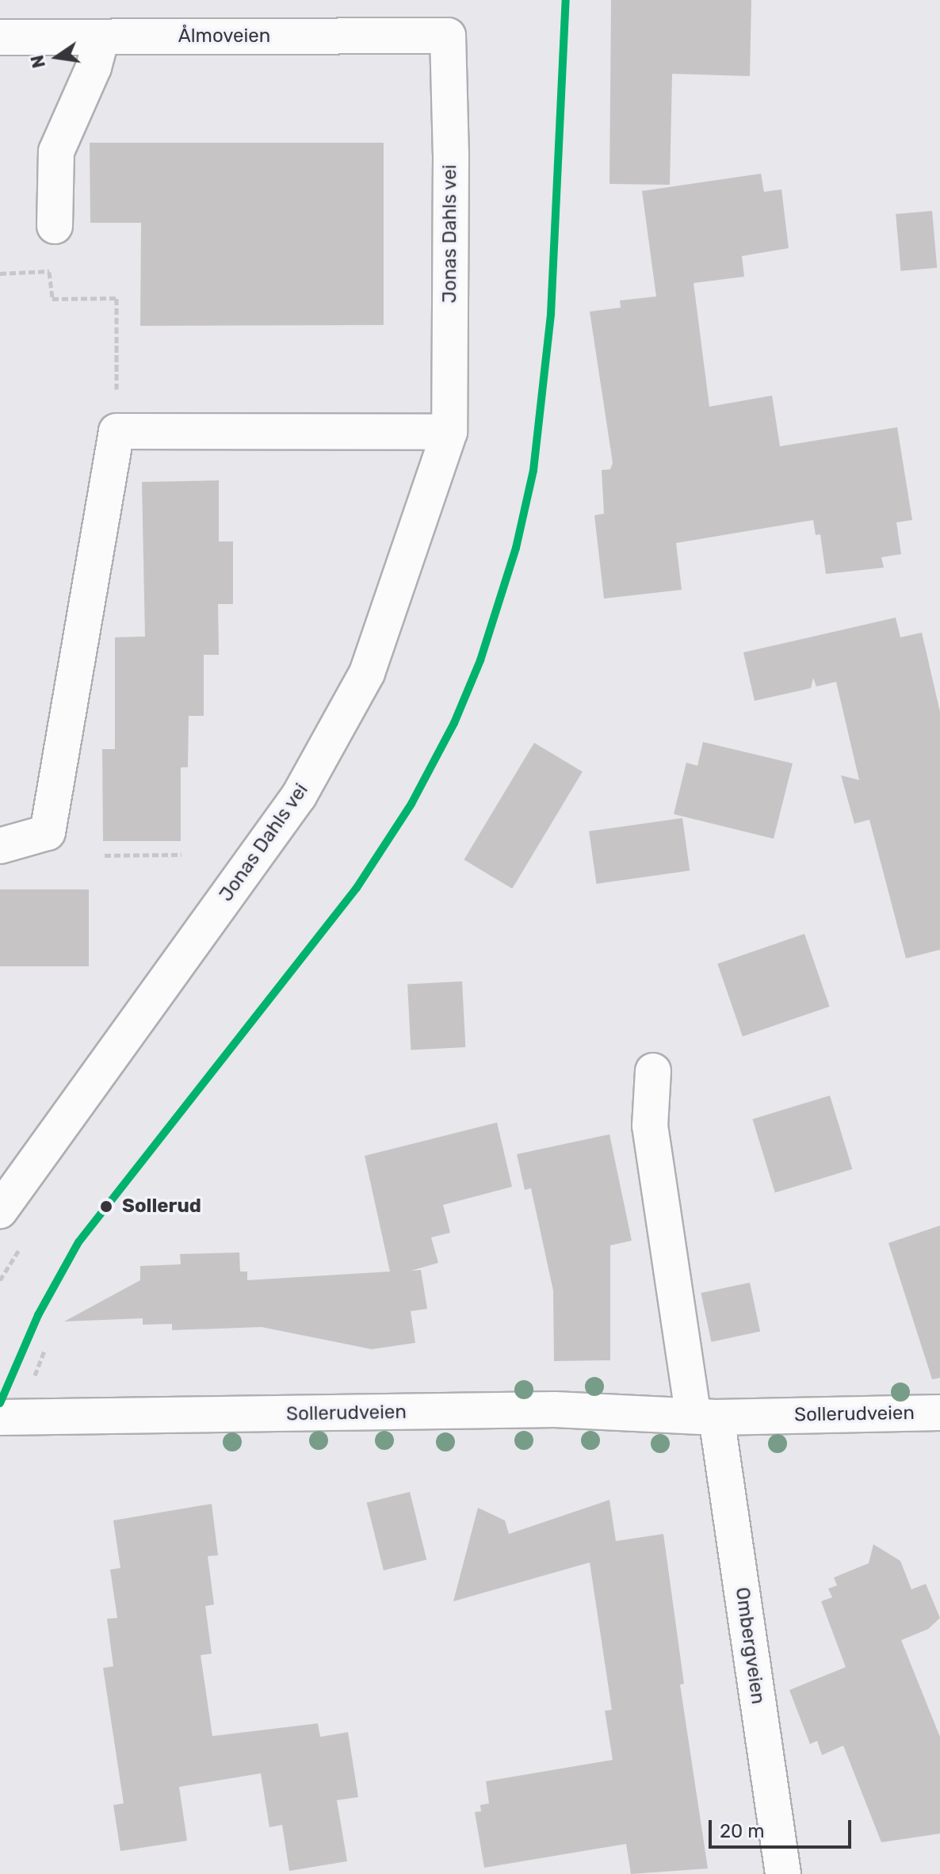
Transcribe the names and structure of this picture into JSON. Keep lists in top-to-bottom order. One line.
{"streets":{"street":["Ålmoveien","Jonas Dahls vei","Sollerudveien","Ombergveien"]},"crossings":[["Ålmoveien","Jonas Dahls vei"],["Sollerudveien","Ombergveien"]],"places":["Sollerud"],"scale_bar":"20 m","north":"left"}
